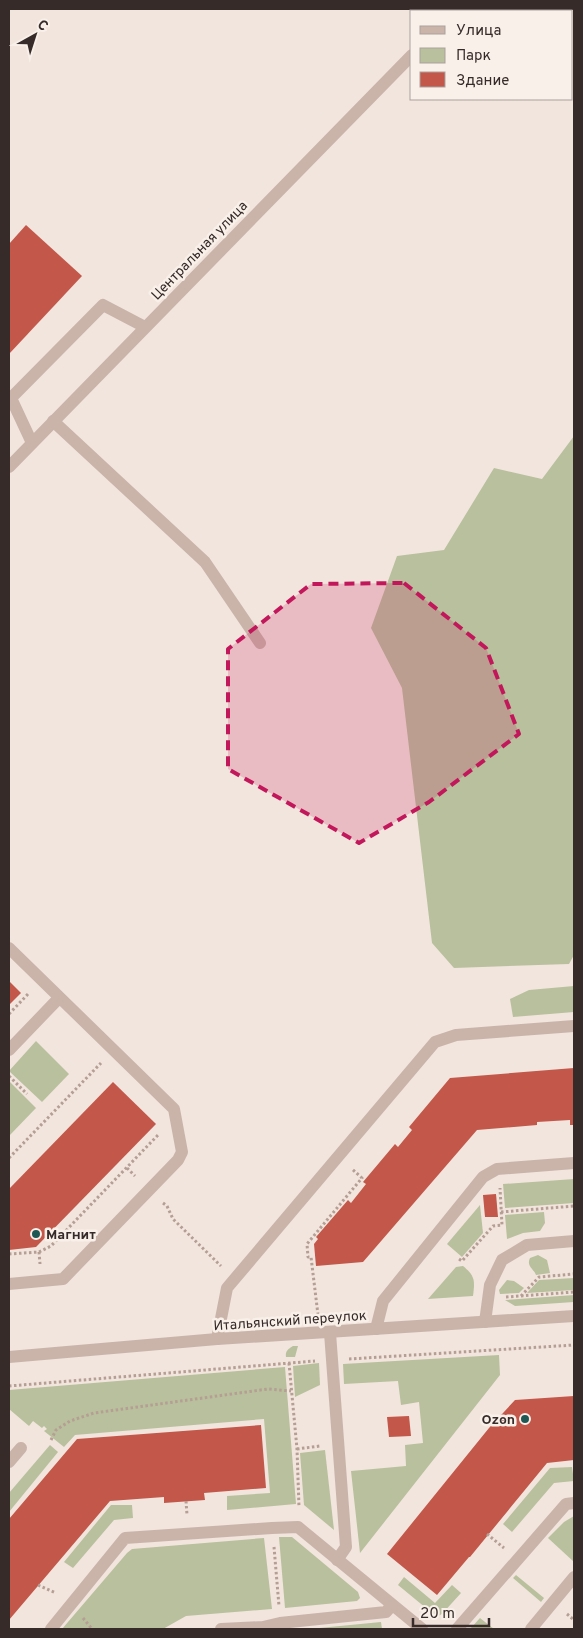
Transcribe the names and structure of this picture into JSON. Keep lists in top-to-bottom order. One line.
{"streets":{"street":["Центральная улица","Итальянский переулок"]},"places":["Магнит","Ozon"],"legend":["Улица","Парк","Здание"],"scale_bar":"20 m","north":"top right"}
